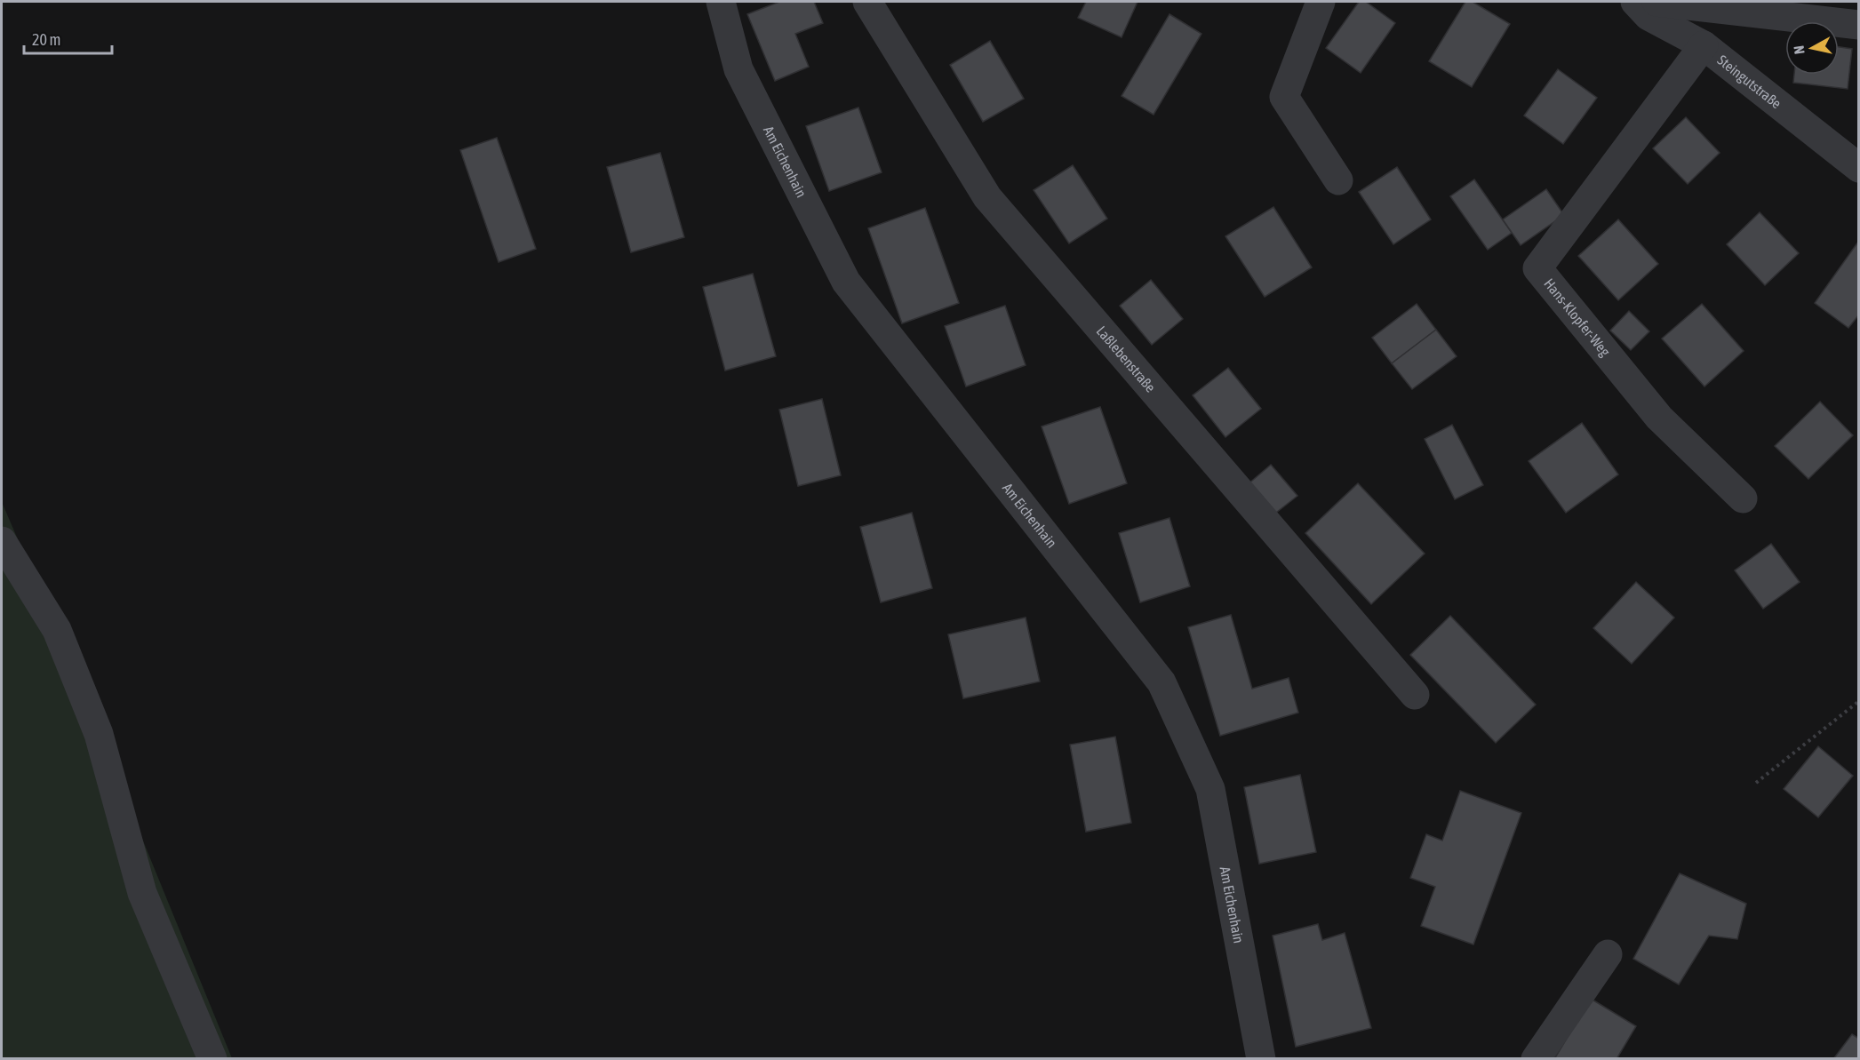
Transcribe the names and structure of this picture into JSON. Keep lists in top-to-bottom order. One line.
{"streets":{"street":["Steingutstraße","Am Eichenhain","Hans-Klopfer-Weg","Laßlebenstraße"]},"crossings":[["Steingutstraße","Hans-Klopfer-Weg"]],"scale_bar":"20 m","north":"left"}
